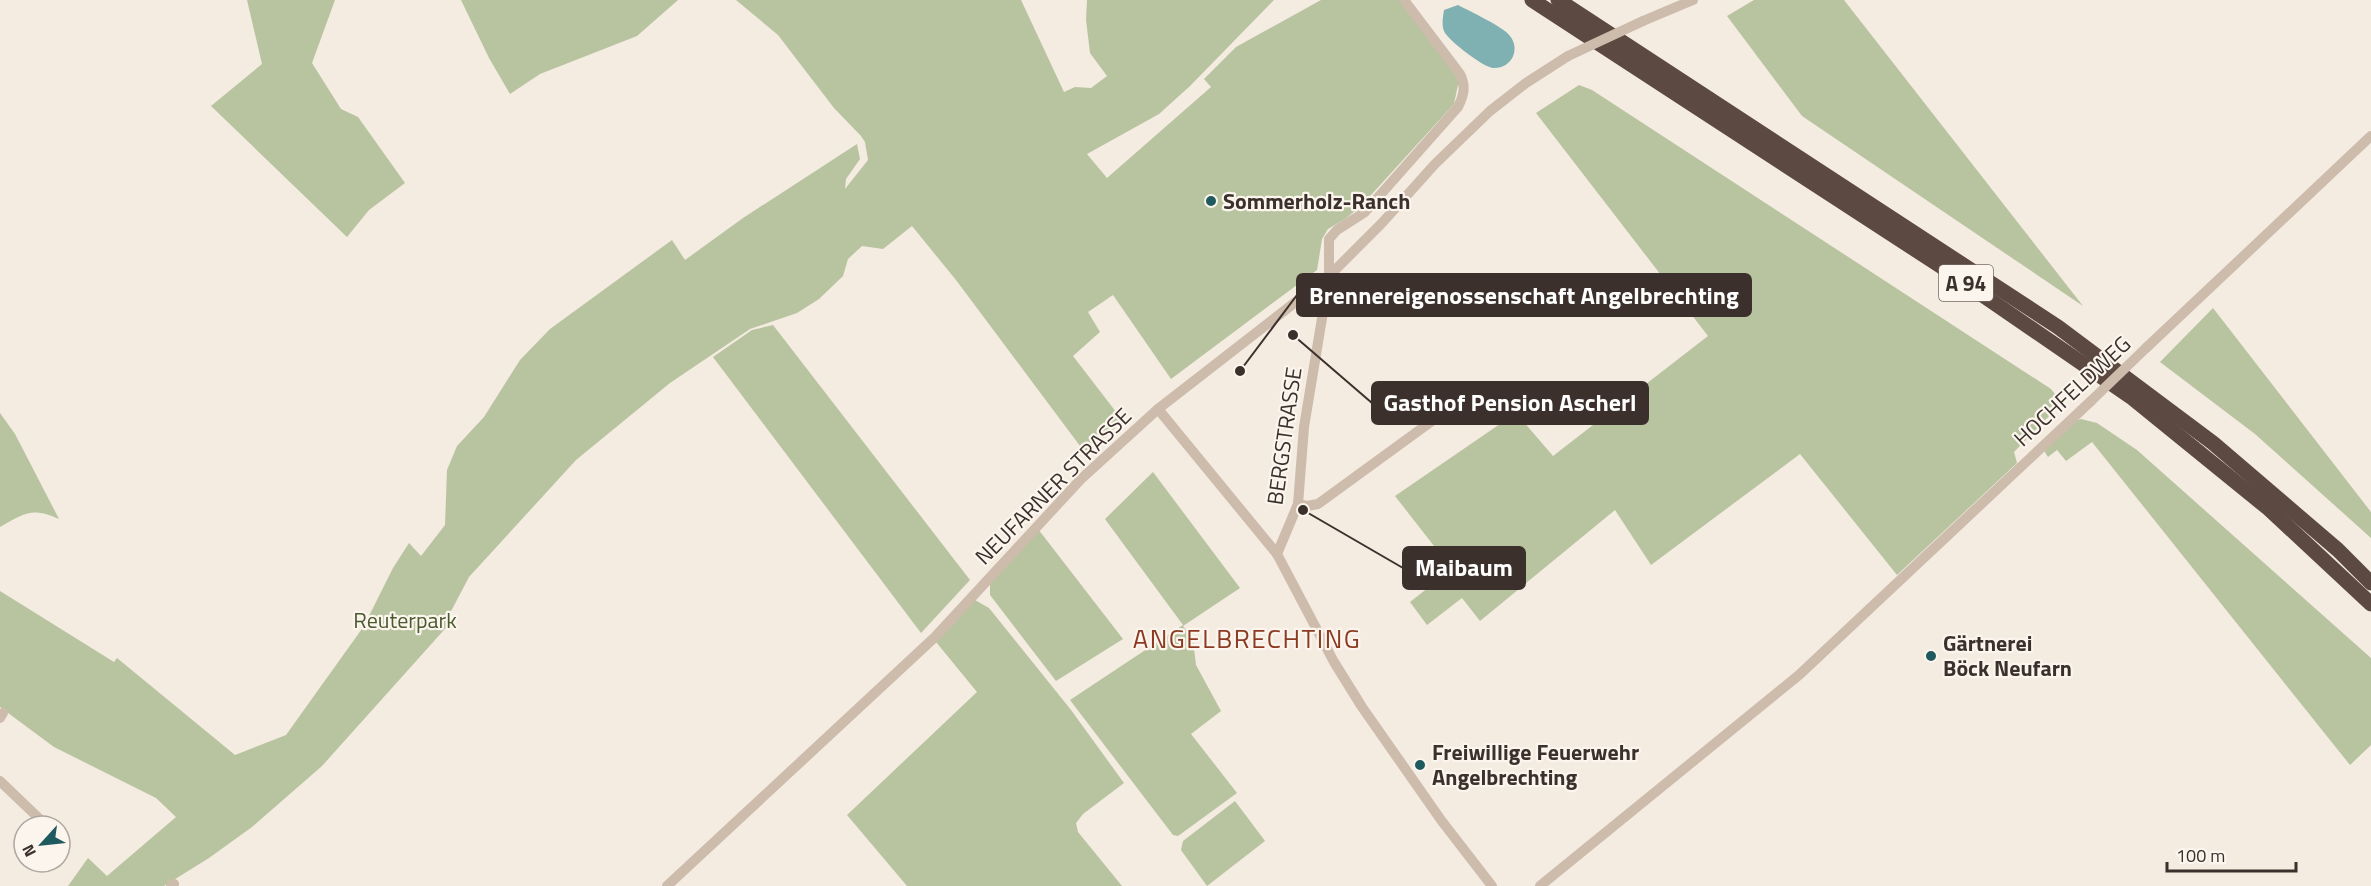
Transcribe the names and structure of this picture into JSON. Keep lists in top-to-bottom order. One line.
{"streets":{"highway":["A 94"],"street":["HOCHFELDWEG","BERGSTRASSE","NEUFARNER STRASSE"]},"crossings":[["BERGSTRASSE","NEUFARNER STRASSE"]],"districts":["ANGELBRECHTING"],"parks":["Reuterpark"],"places":["Sommerholz-Ranch","Gasthof Pension Ascherl","Brennereigenossenschaft Angelbrechting","Maibaum","Gärtnerei Böck Neufarn","Freiwillige Feuerwehr Angelbrechting"],"scale_bar":"100 m","north":"bottom left"}
